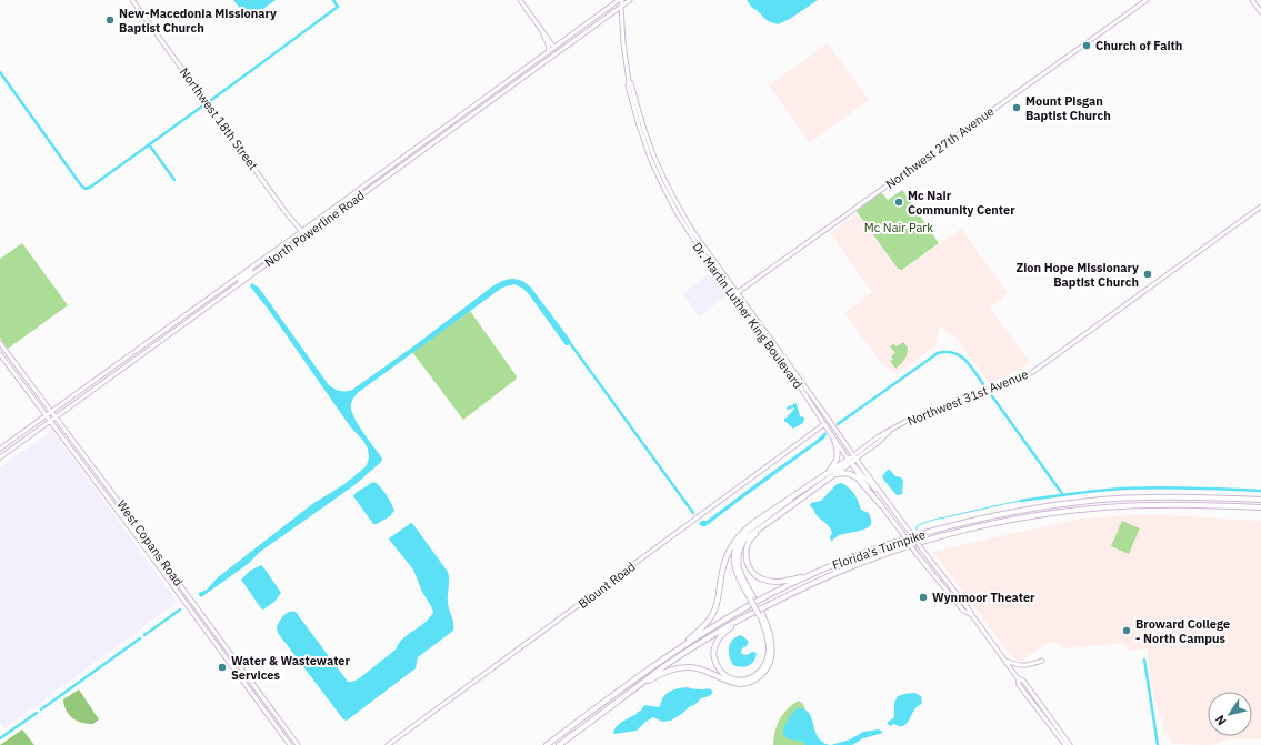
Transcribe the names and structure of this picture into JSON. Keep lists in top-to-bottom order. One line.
{"streets":{"highway":["Florida's Turnpike"],"main road":["Northwest 18th Street","Northwest 27th Avenue","North Powerline Road","Dr. Martin Luther King Boulevard","Northwest 31st Avenue","West Copans Road","Blount Road"]},"crossings":[["Northwest 18th Street","North Powerline Road"],["Northwest 27th Avenue","Dr. Martin Luther King Boulevard"],["North Powerline Road","Dr. Martin Luther King Boulevard"],["North Powerline Road","West Copans Road"],["Dr. Martin Luther King Boulevard","Northwest 31st Avenue"],["Dr. Martin Luther King Boulevard","Blount Road"]],"parks":["Mc Nair Park"],"places":["New-Macedonia Missionary Baptist Church","Church of Faith","Mount Pisgan Baptist Church","Mc Nair Community Center","Zion Hope Missionary Baptist Church","Wynmoor Theater","Broward College - North Campus","Water & Wastewater Services"],"north":"bottom left"}
